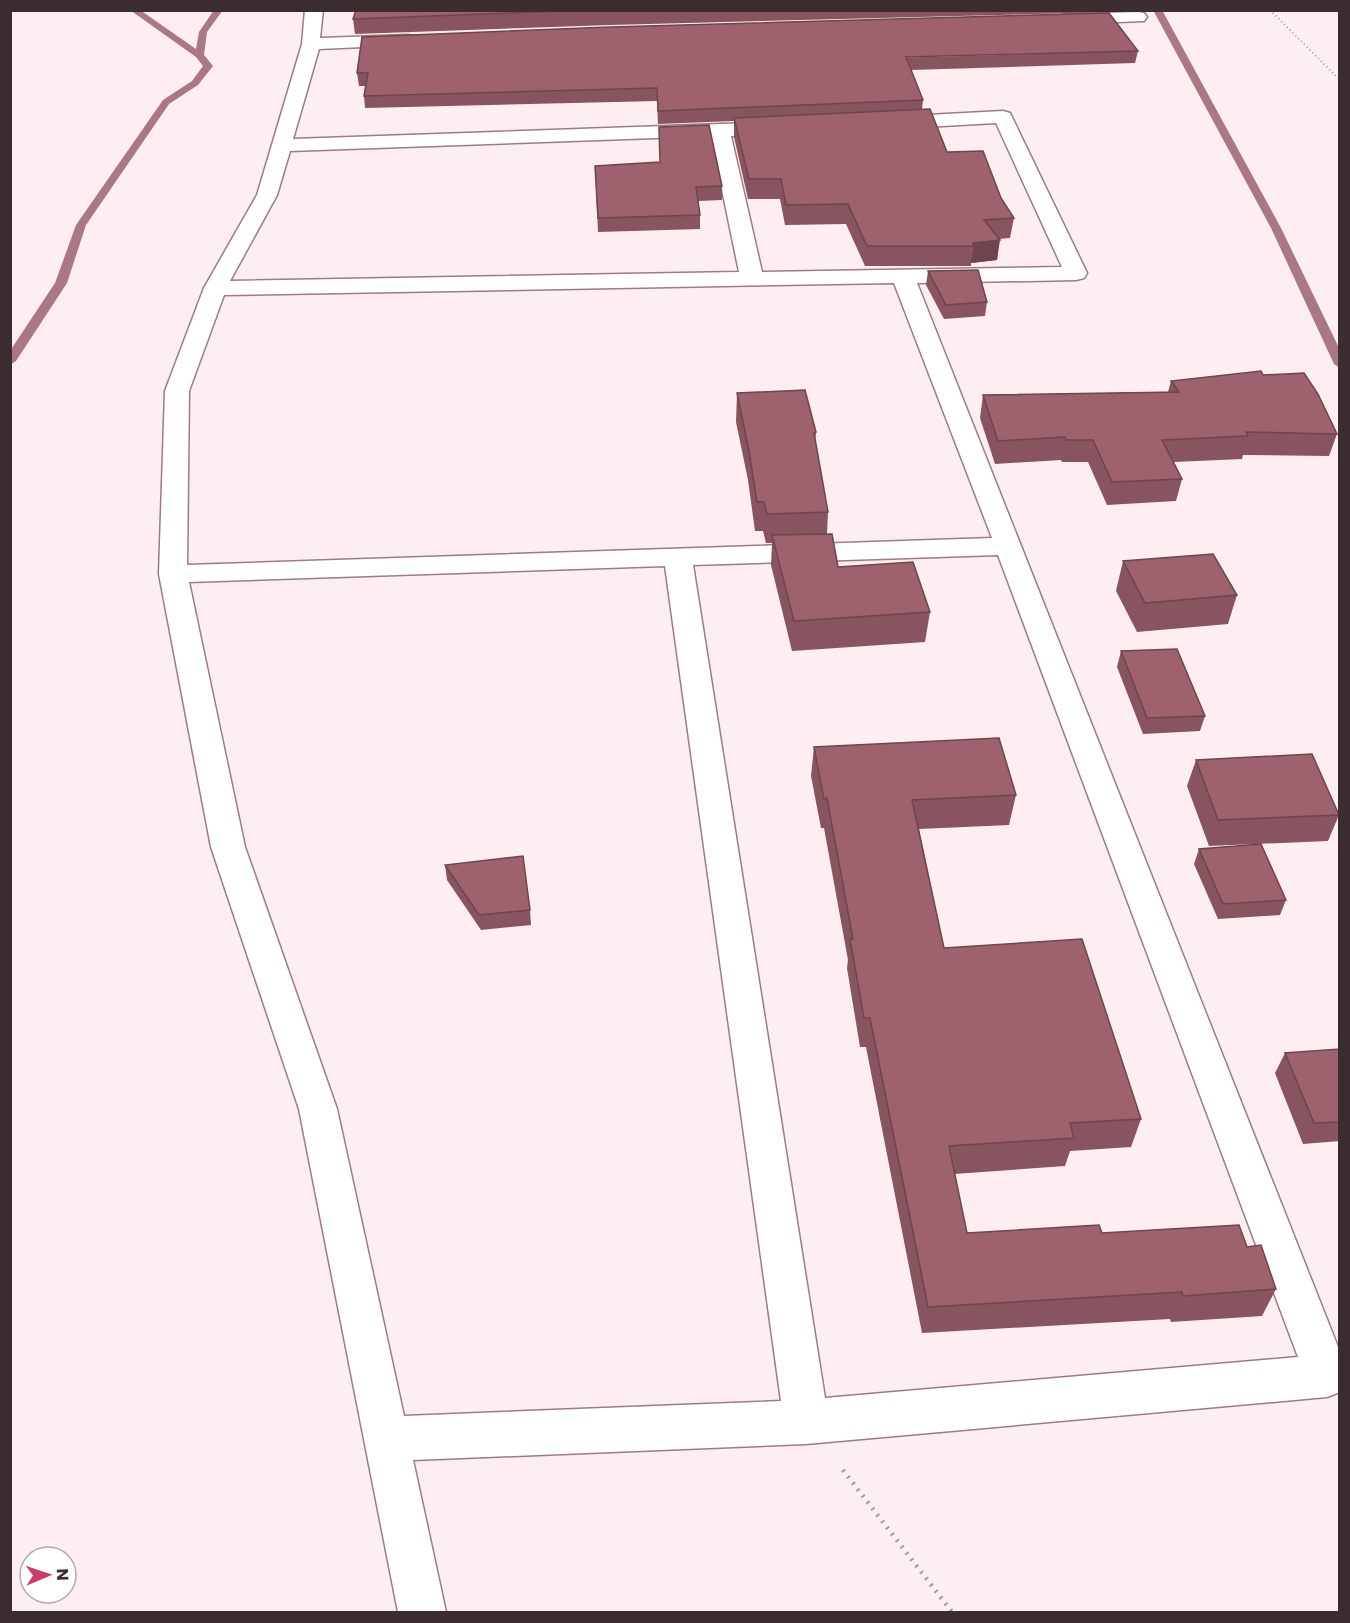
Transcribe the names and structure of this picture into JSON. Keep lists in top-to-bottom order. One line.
{"north":"right"}
